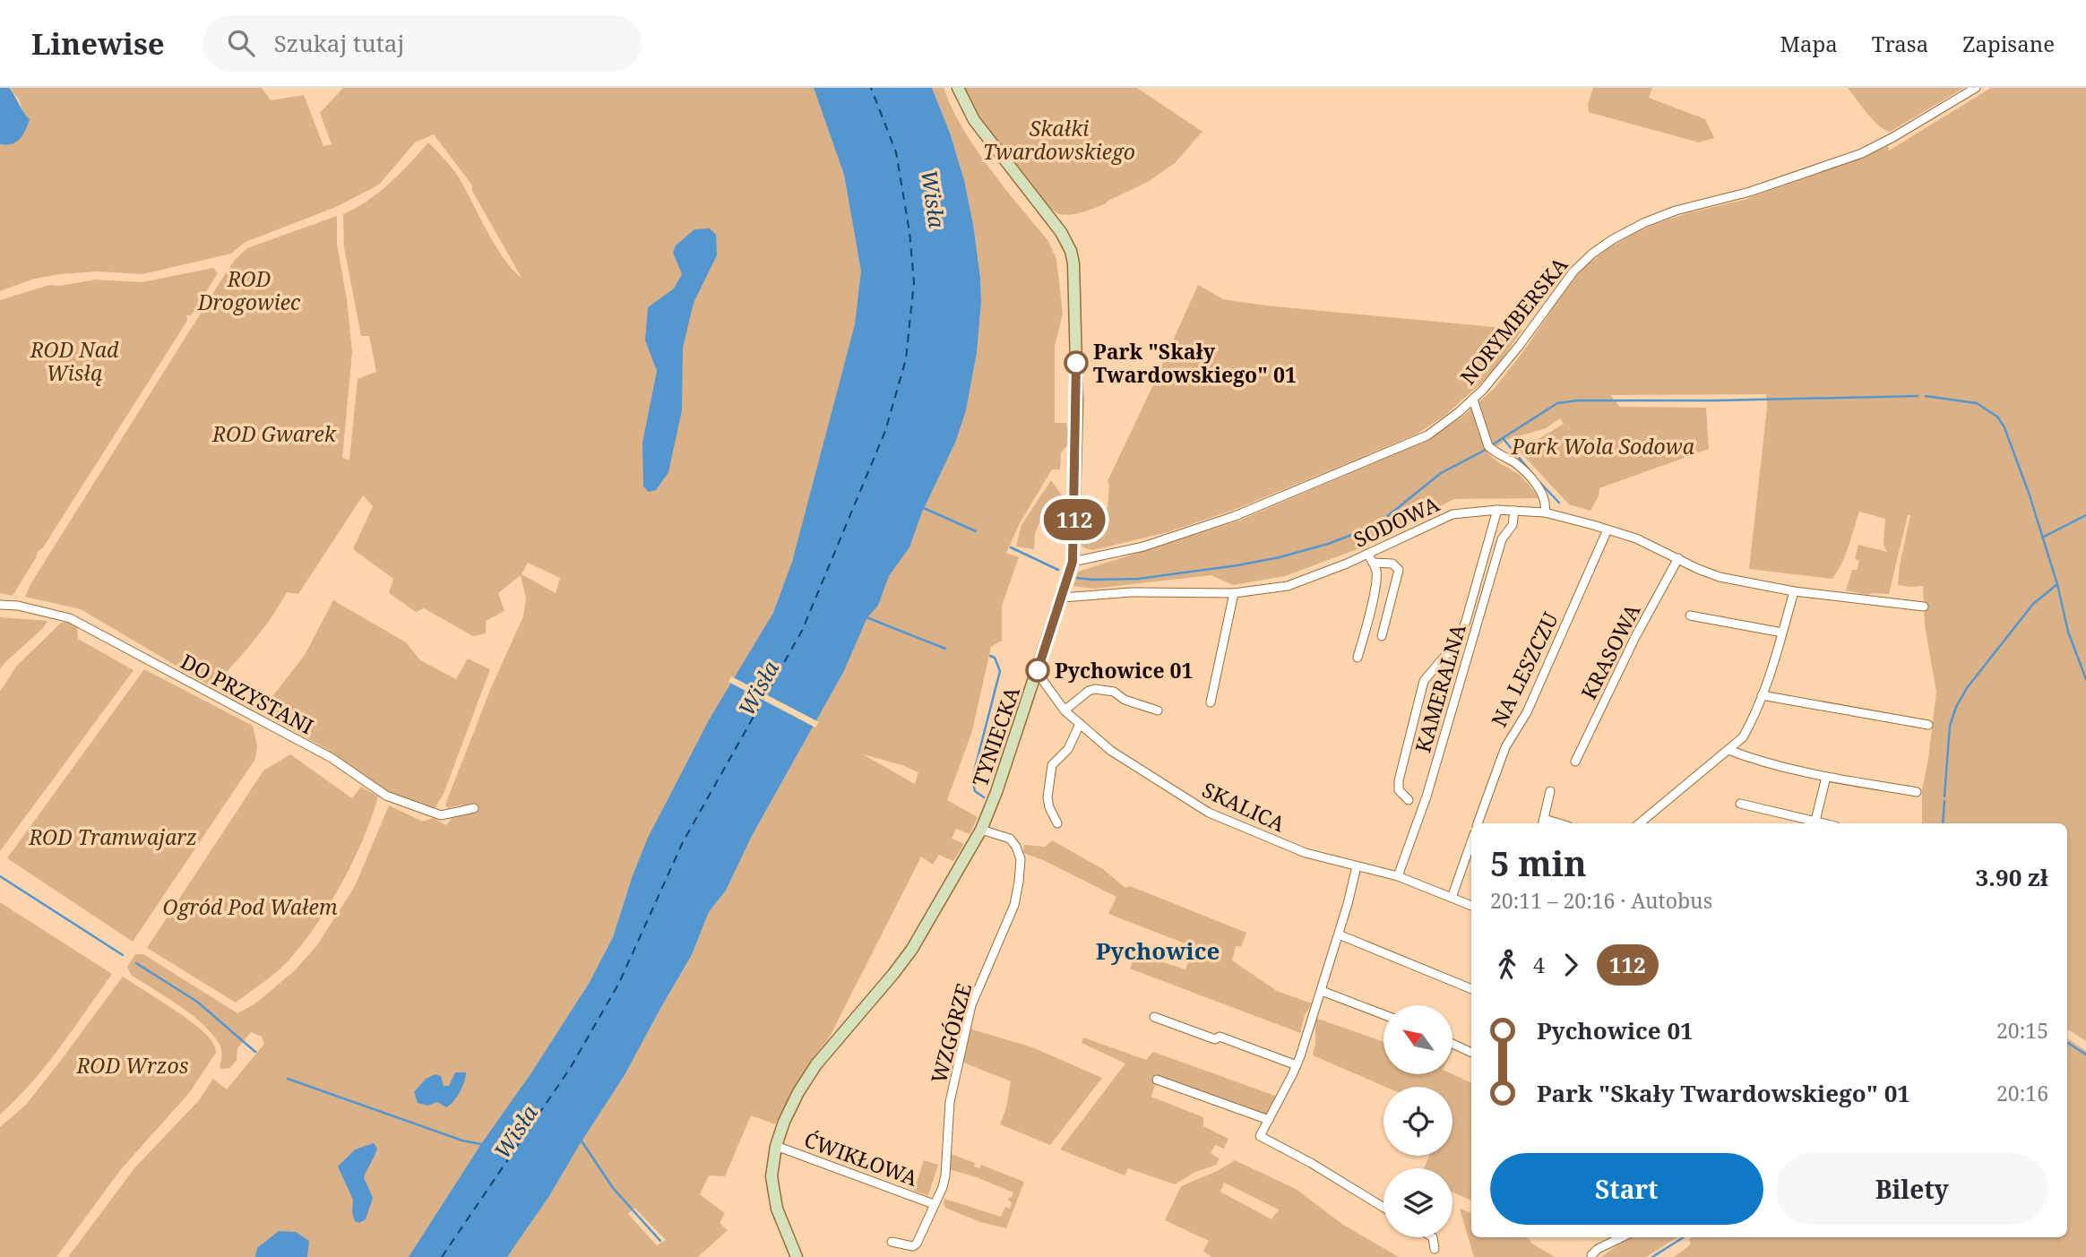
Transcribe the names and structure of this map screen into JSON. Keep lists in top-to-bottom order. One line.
{"streets":{"street":["NORYMBERSKA","SODOWA","KRASOWA","NA LESZCZU","KAMERALNA","DO PRZYSTANI","TYNIECKA","SKALICA","WZGÓRZE","ĆWIKŁOWA"]},"crossings":[["NORYMBERSKA","TYNIECKA"],["SODOWA","KRASOWA"],["SODOWA","NA LESZCZU"],["SODOWA","KAMERALNA"],["SODOWA","TYNIECKA"],["KAMERALNA","SKALICA"],["TYNIECKA","SKALICA"],["TYNIECKA","WZGÓRZE"],["TYNIECKA","ĆWIKŁOWA"],["WZGÓRZE","ĆWIKŁOWA"]],"districts":["Pychowice"],"water":["Wisła"],"parks":["Skałki Twardowskiego","ROD Drogowiec","ROD Nad Wisłą","ROD Gwarek","Park Wola Sodowa","ROD Tramwajarz","Ogród Pod Wałem","ROD Wrzos"],"places":["Park \"Skały Twardowskiego\" 01","Pychowice 01"],"lines":["bus line 112"],"north":"top left","page":{"header":"Linewise","search":"Szukaj tutaj","nav":["Mapa","Trasa","Zapisane"],"on_map":"112","heading":["5 min","20:11 – 20:16 · Autobus","3.90 zł"],"legs":["4","112"],"list":[{"name":"Pychowice 01","value":"20:15"},{"name":"Park \"Skały Twardowskiego\" 01","value":"20:16"}],"buttons":["Start","Bilety"]}}
